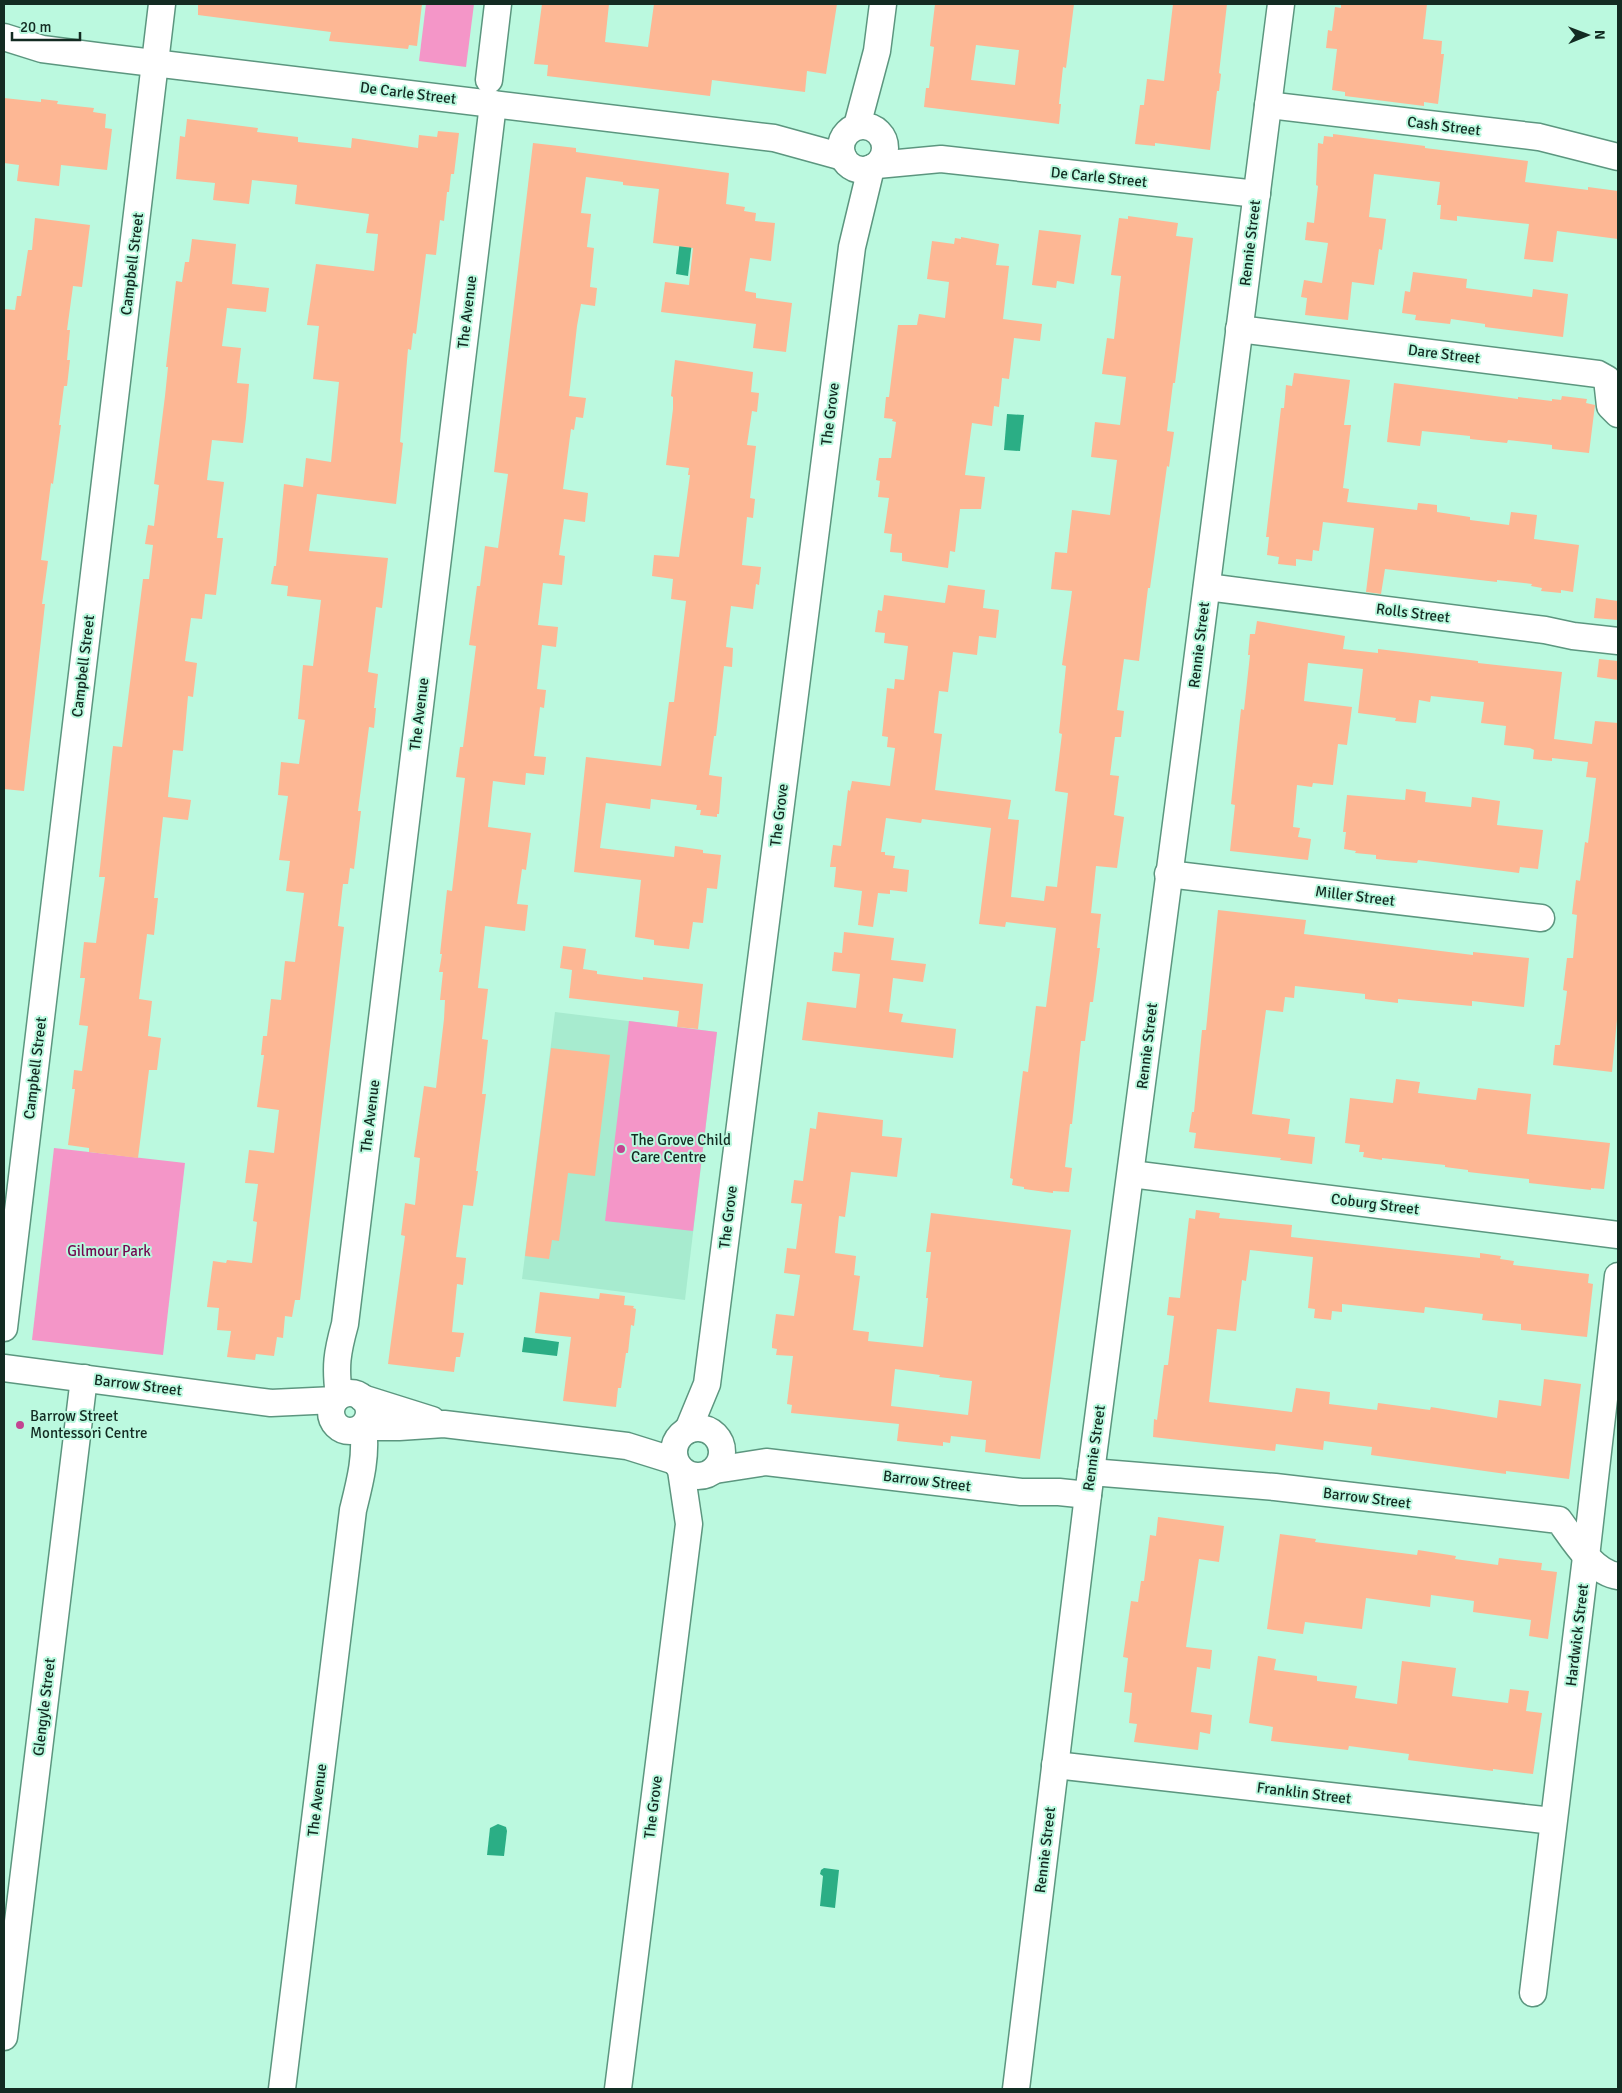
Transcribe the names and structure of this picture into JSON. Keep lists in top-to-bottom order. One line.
{"streets":{"street":["De Carle Street","Cash Street","Rennie Street","Campbell Street","The Avenue","Dare Street","The Grove","Rolls Street","Miller Street","Coburg Street","Barrow Street","Hardwick Street","Glengyle Street","Franklin Street"]},"crossings":[["De Carle Street","Rennie Street"],["De Carle Street","Campbell Street"],["De Carle Street","The Avenue"],["De Carle Street","The Grove"],["Cash Street","Rennie Street"],["Rennie Street","Dare Street"],["Rennie Street","Rolls Street"],["Rennie Street","Miller Street"],["Rennie Street","Coburg Street"],["Rennie Street","Barrow Street"],["Rennie Street","Franklin Street"],["The Avenue","Barrow Street"],["The Grove","Barrow Street"],["Barrow Street","Hardwick Street"],["Barrow Street","Glengyle Street"],["Hardwick Street","Franklin Street"]],"parks":["Gilmour Park"],"places":["The Grove Child Care Centre","Barrow Street Montessori Centre"],"scale_bar":"20 m","north":"right"}
